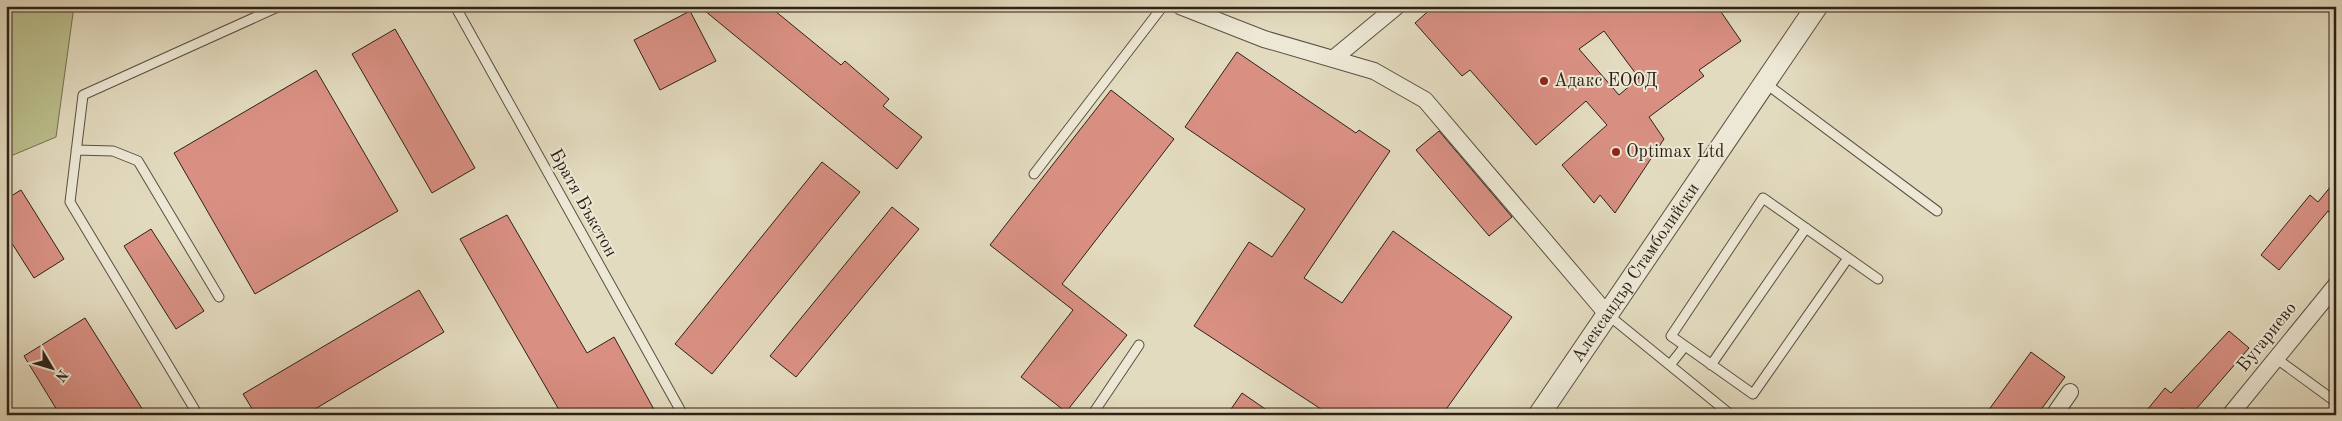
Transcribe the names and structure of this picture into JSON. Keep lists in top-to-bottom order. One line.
{"streets":{"street":["Александър Стамболийски","Бугариево"],"lane":["Братя Бъкстон"]},"places":["Адакс ЕООД","Optimax Ltd"],"north":"bottom right"}
